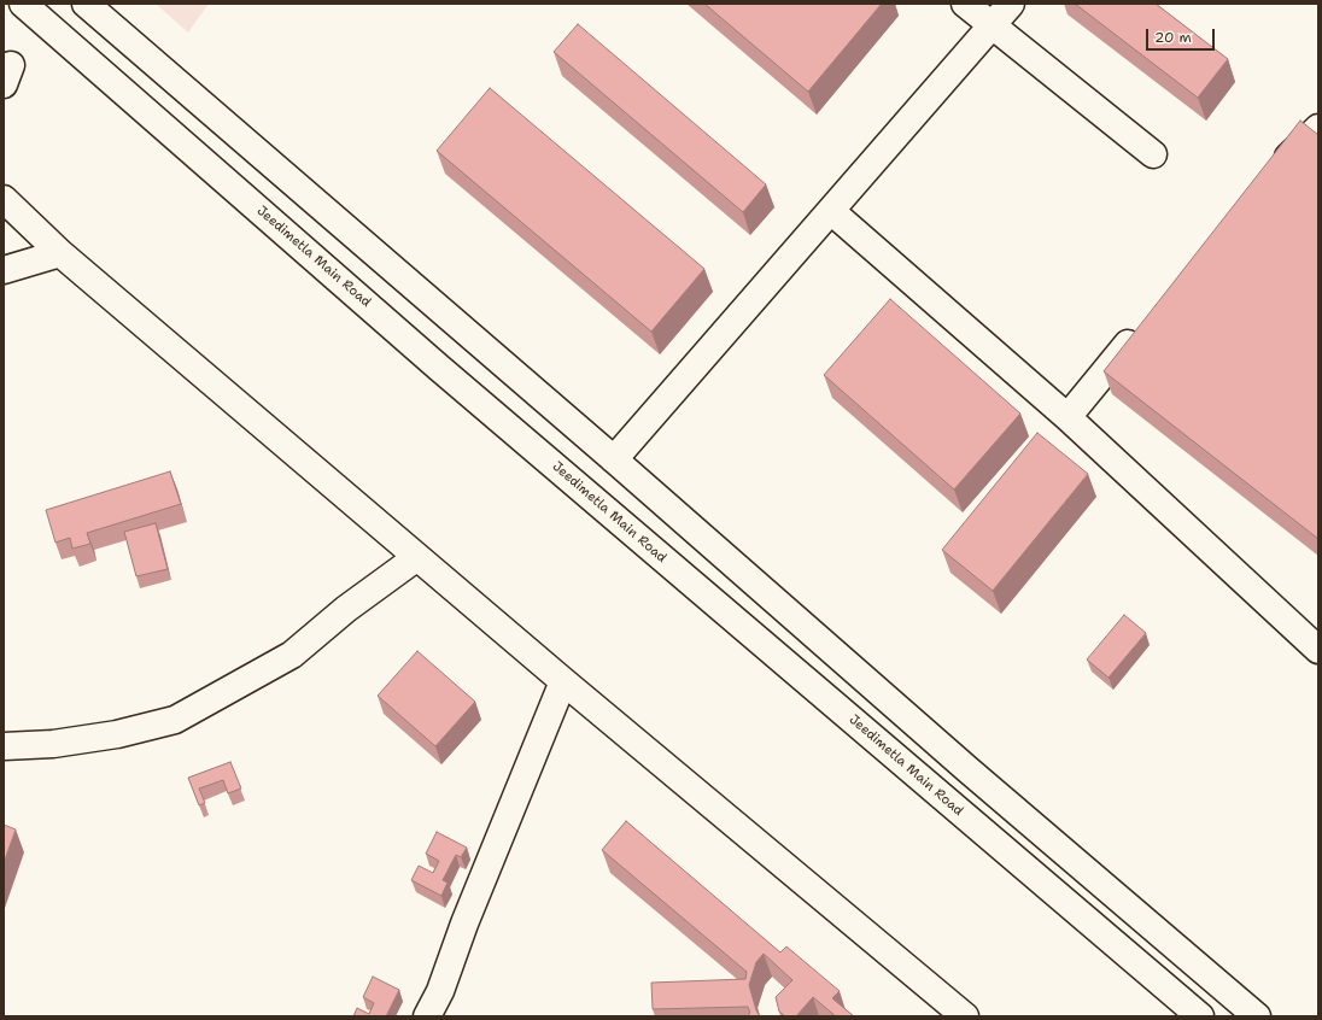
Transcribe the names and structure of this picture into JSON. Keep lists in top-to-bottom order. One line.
{"streets":{"main road":["Jeedimetla Main Road"]},"scale_bar":"20 m"}
